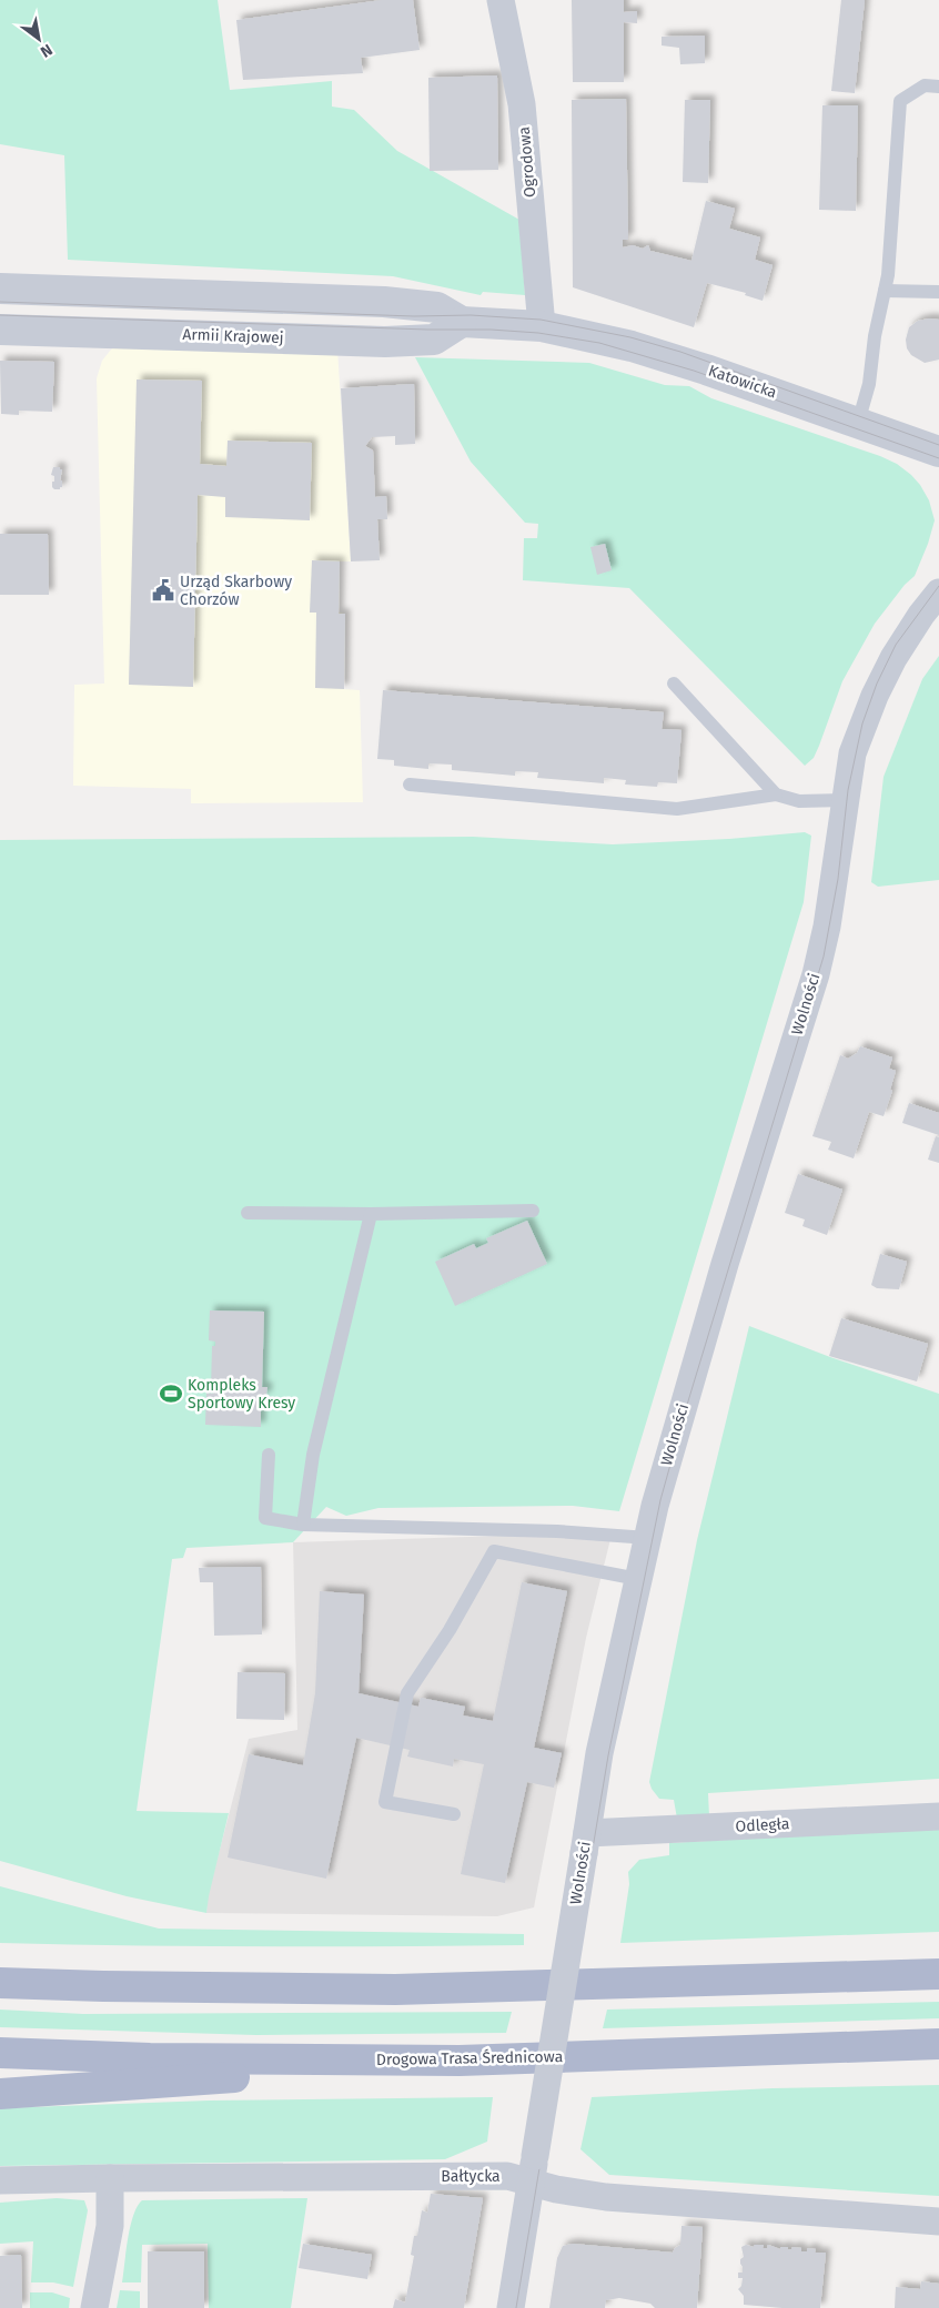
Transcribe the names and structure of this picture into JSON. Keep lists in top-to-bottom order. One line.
{"streets":{"main road":["Drogowa Trasa Średnicowa"],"street":["Ogrodowa","Armii Krajowej","Katowicka","Wolności","Odległa","Bałtycka"]},"crossings":[["Ogrodowa","Katowicka"],["Wolności","Odległa"],["Wolności","Bałtycka"]],"places":{"public building":["Urząd Skarbowy Chorzów"],"sports":["Kompleks Sportowy Kresy"]},"north":"bottom right"}
